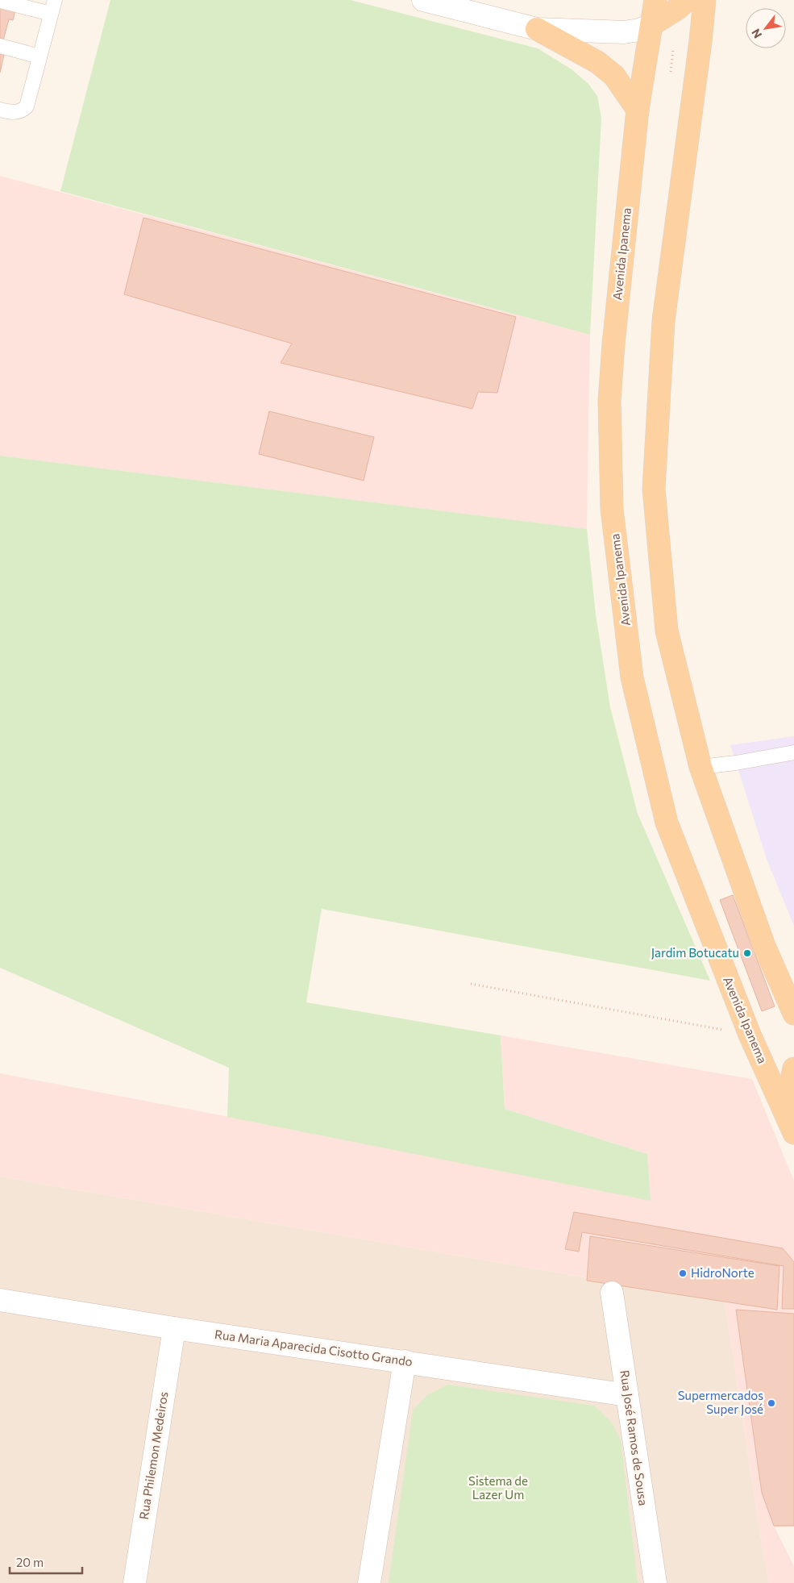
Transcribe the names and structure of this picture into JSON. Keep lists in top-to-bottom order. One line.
{"streets":{"main road":["Avenida Ipanema"],"street":["Rua Maria Aparecida Cisotto Grando","Rua José Ramos de Sousa","Rua Philemon Medeiros"]},"crossings":[["Rua Maria Aparecida Cisotto Grando","Rua José Ramos de Sousa"],["Rua Maria Aparecida Cisotto Grando","Rua Philemon Medeiros"]],"parks":["Sistema de Lazer Um"],"places":["Jardim Botucatu","HidroNorte","Supermercados Super José"],"scale_bar":"20 m","north":"bottom left"}
